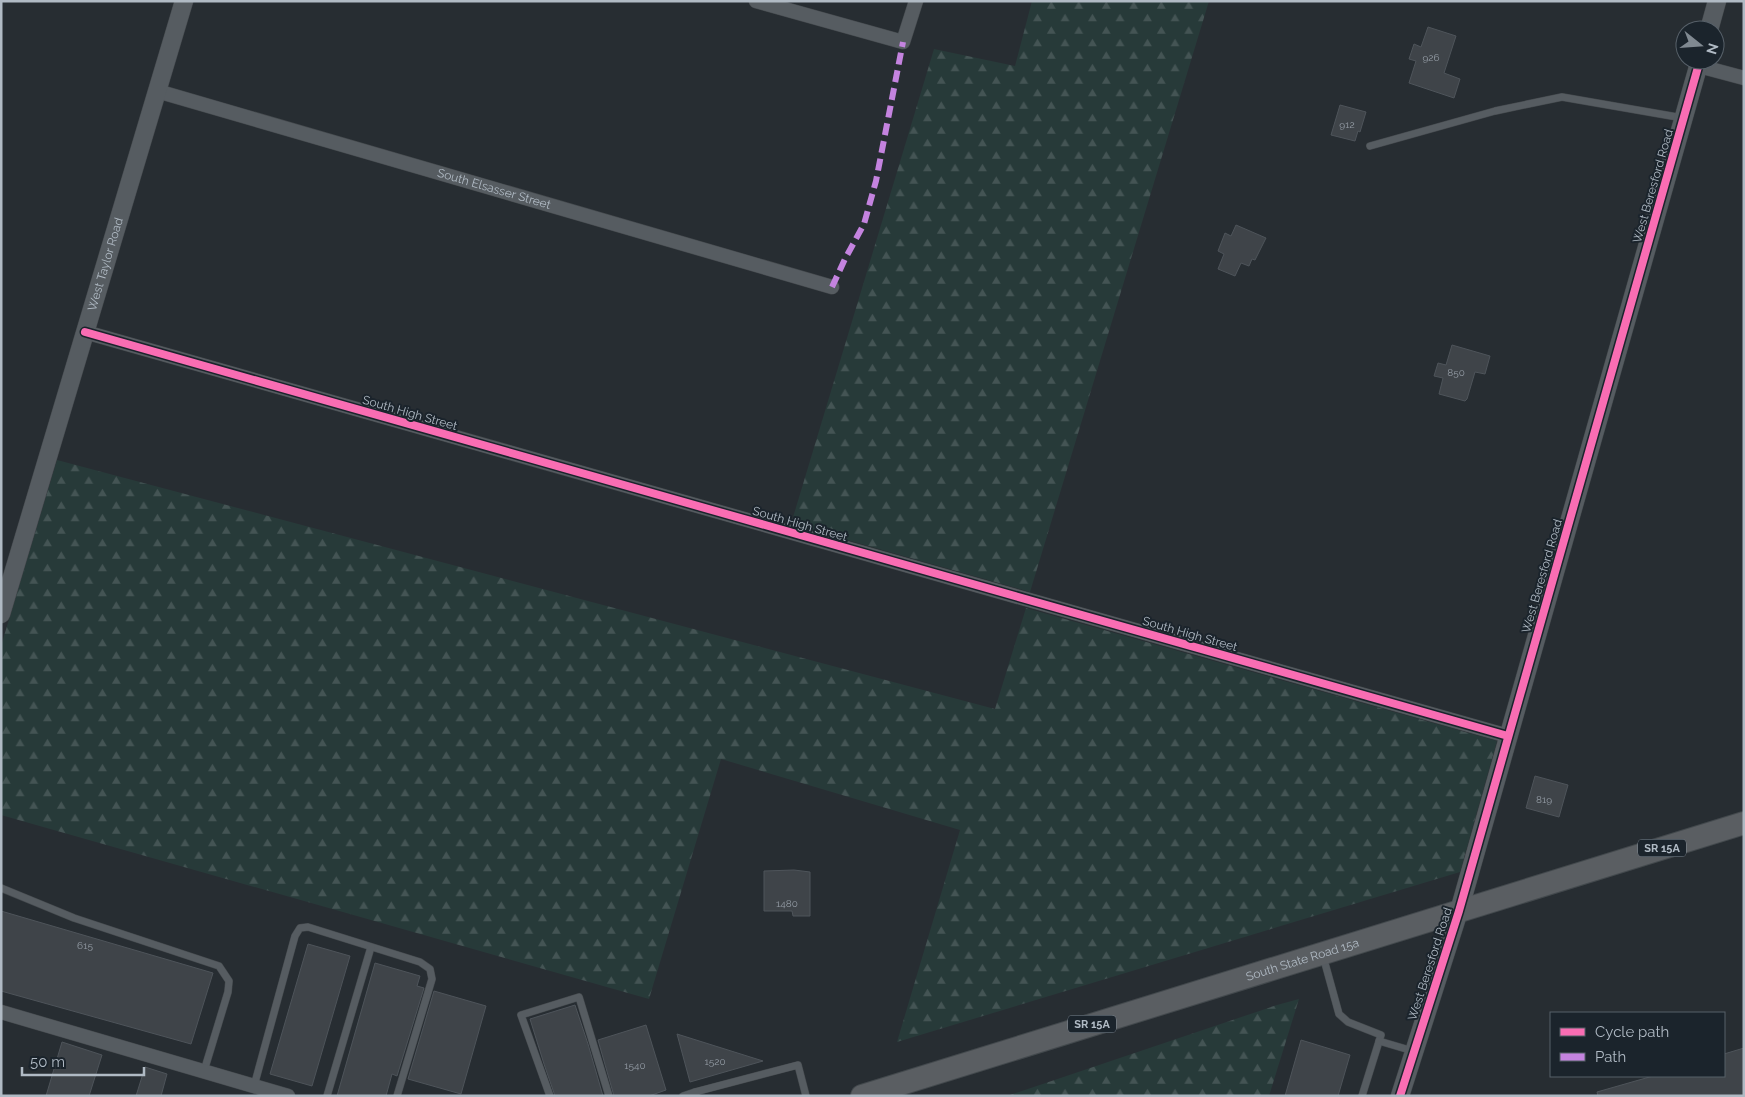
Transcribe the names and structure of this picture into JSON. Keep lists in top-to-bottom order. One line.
{"streets":{"highway":["SR 15A","South State Road 15a"],"street":["West Beresford Road","South Elsasser Street","West Taylor Road","South High Street"]},"crossings":[["West Beresford Road","South High Street"],["West Beresford Road","South State Road 15a"],["South Elsasser Street","West Taylor Road"],["West Taylor Road","South High Street"]],"house_numbers":["926","912","850","819","1480","615","1520","1540"],"legend":["Cycle path","Path"],"scale_bar":"50 m","north":"right"}
